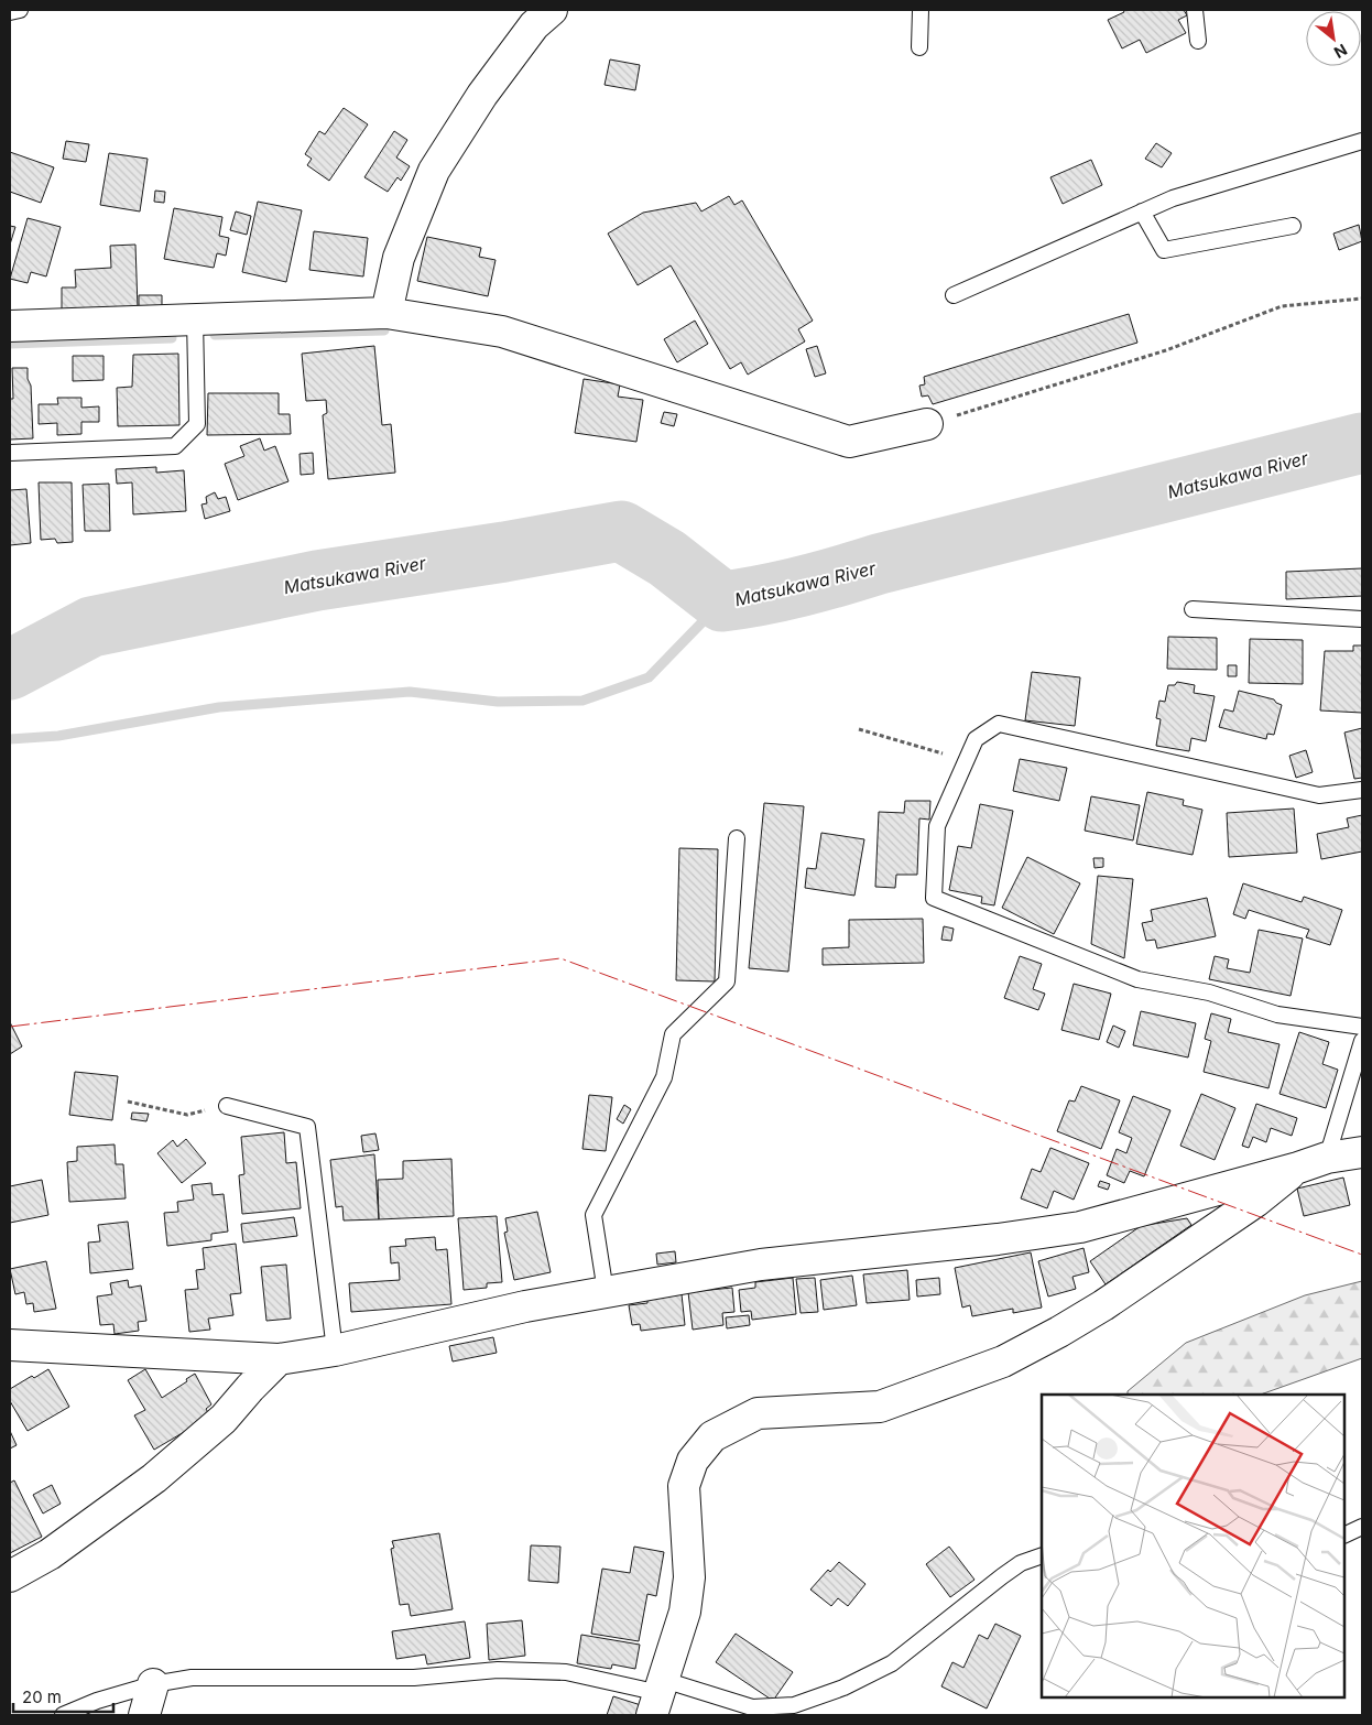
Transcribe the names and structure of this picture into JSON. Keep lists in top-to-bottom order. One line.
{"water":["Matsukawa River"],"scale_bar":"20 m","north":"bottom right"}
